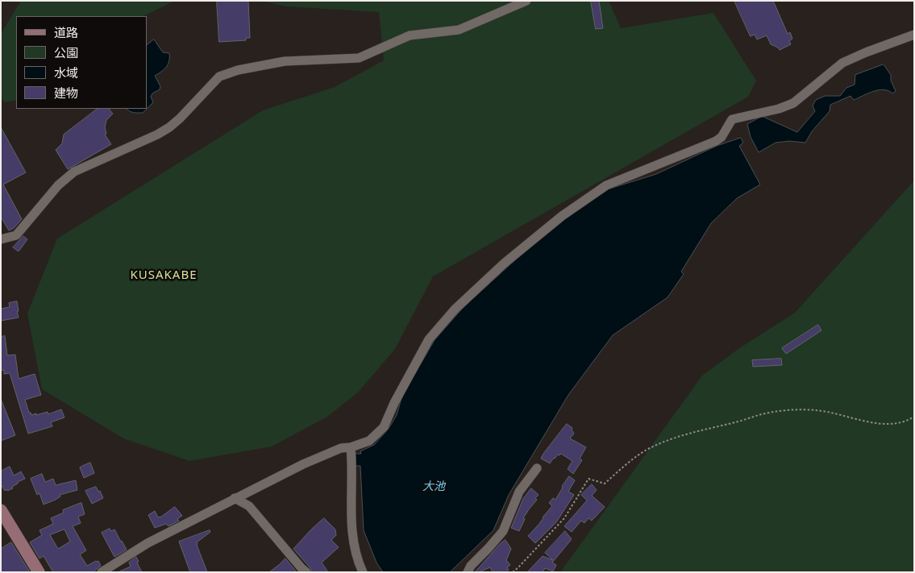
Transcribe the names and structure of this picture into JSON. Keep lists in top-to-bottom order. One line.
{"districts":["KUSAKABE"],"water":["大池"],"legend":["道路","公園","水域","建物"]}
